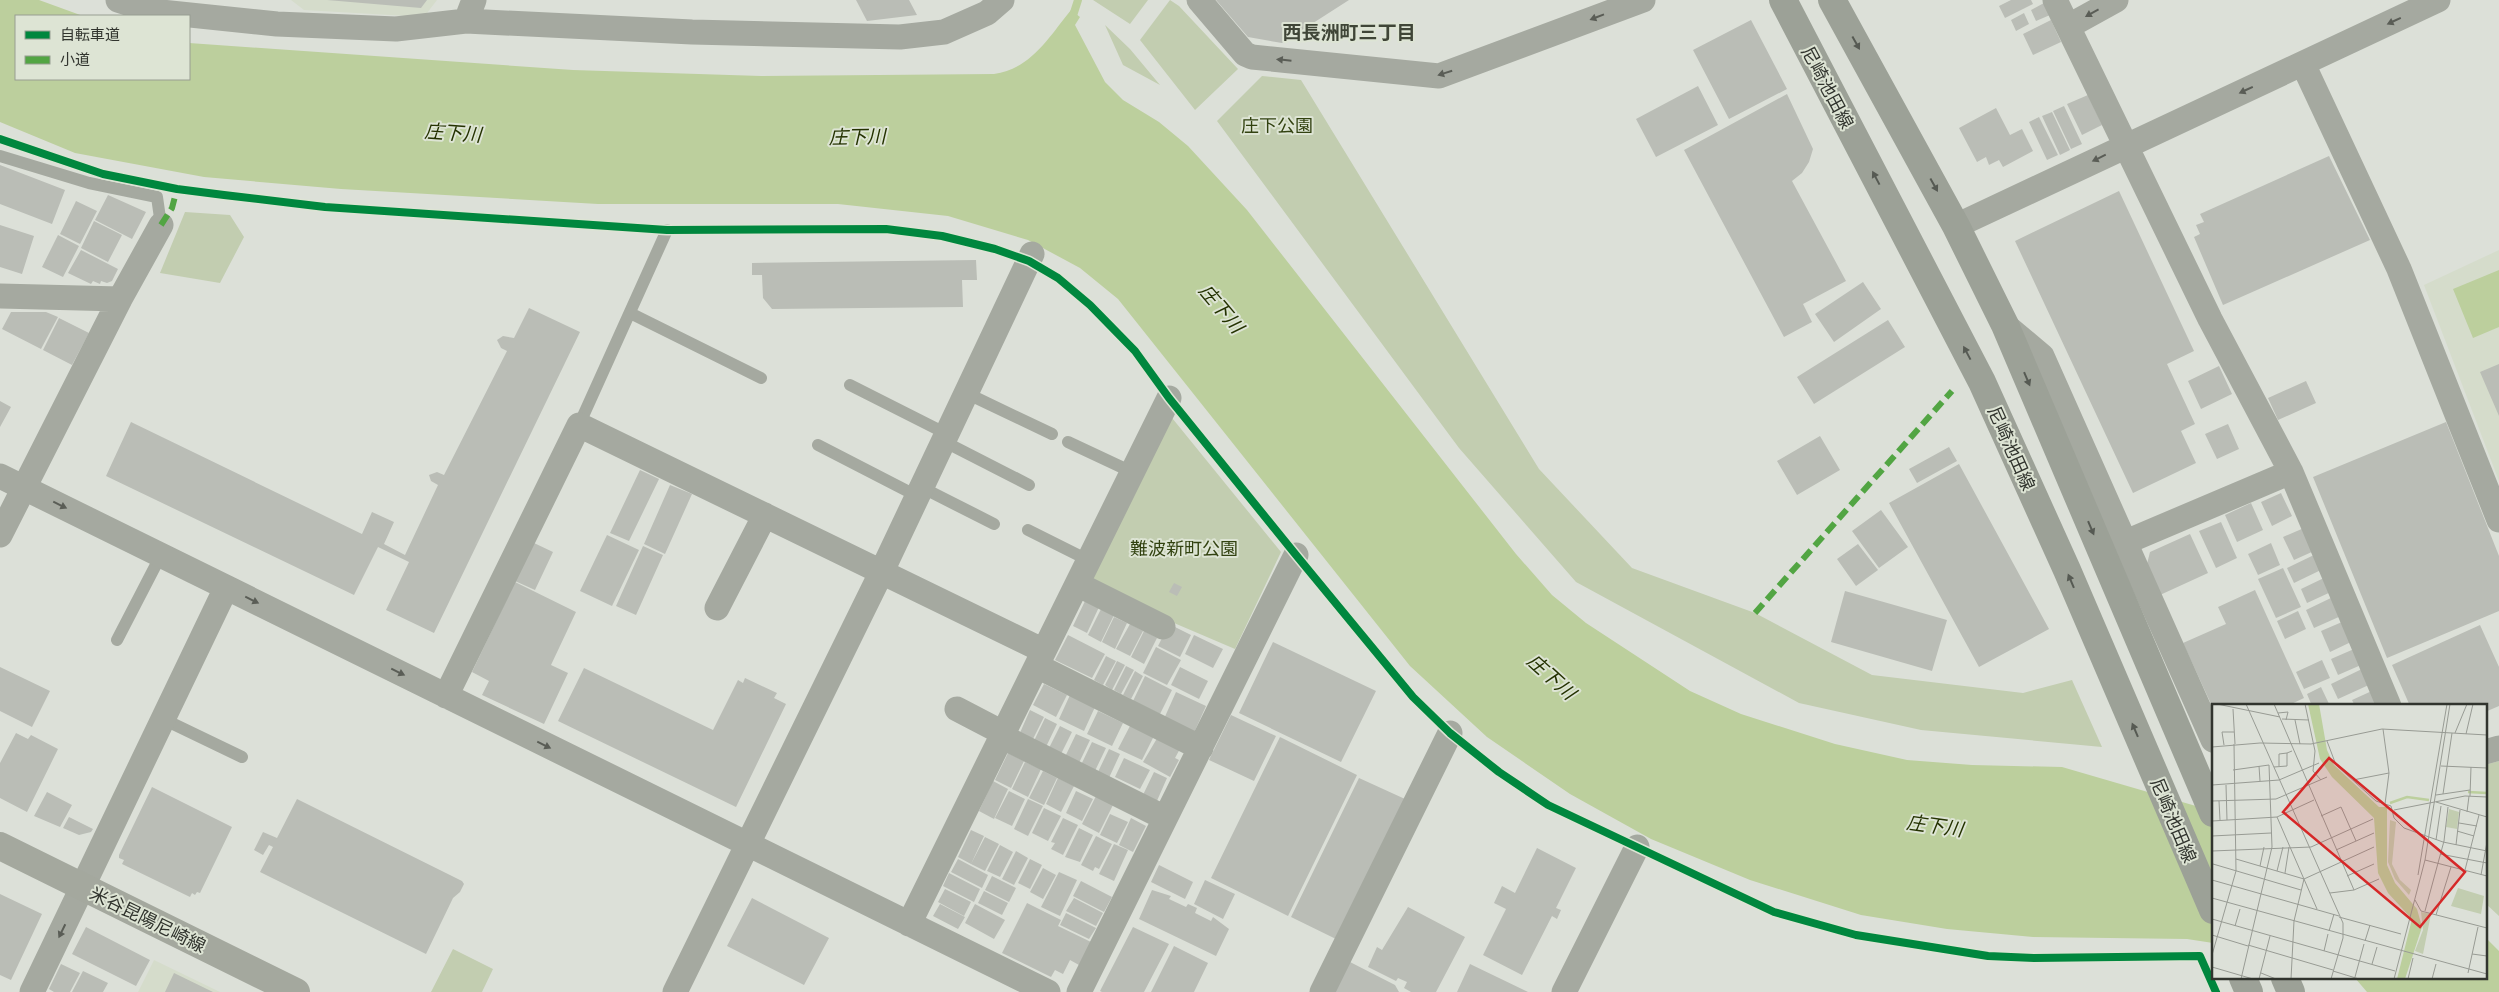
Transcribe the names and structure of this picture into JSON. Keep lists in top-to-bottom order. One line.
{"streets":{"main road":["尼崎池田線","米谷昆陽尼崎線"]},"districts":["西長洲町三丁目"],"water":["庄下川"],"parks":["庄下公園","難波新町公園"],"legend":["自転車道","小道"]}
